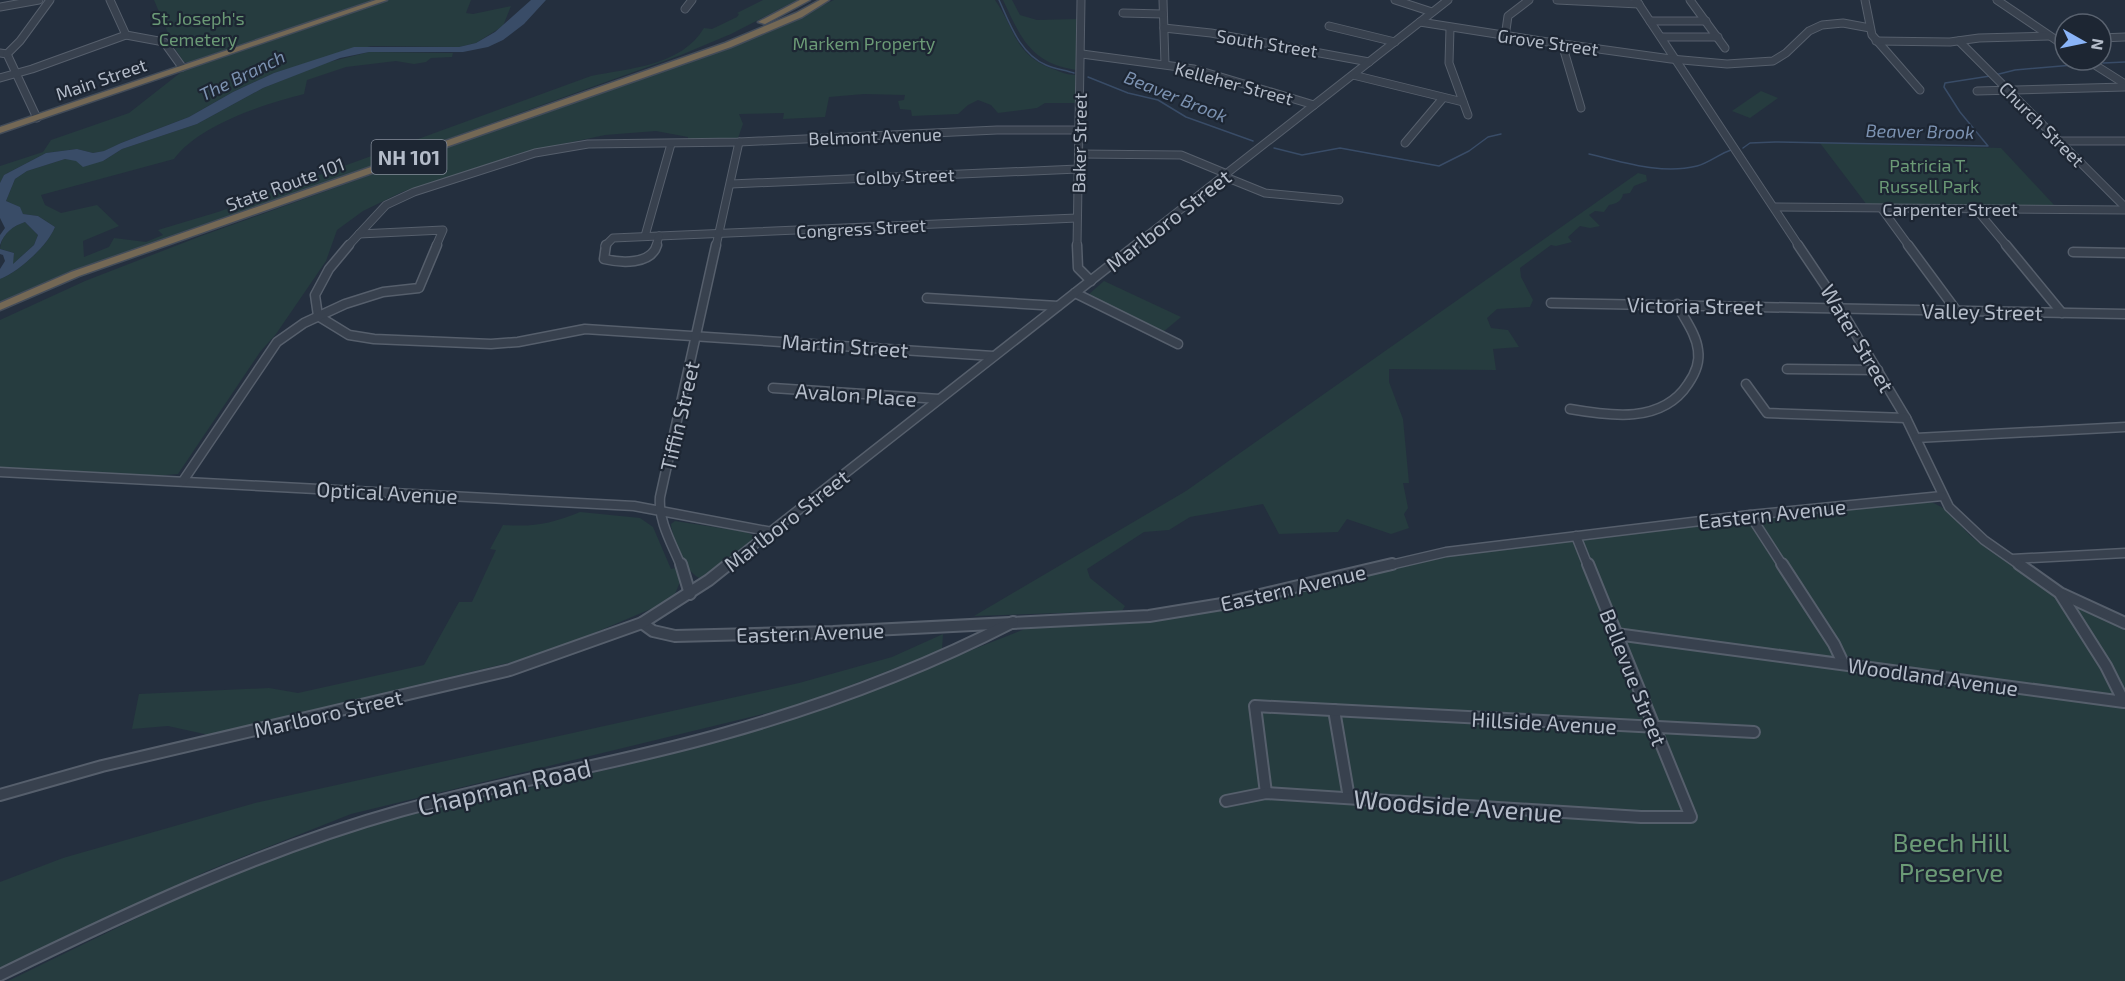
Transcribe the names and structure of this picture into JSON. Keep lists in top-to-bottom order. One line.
{"streets":{"highway":["Main Street","NH 101","State Route 101"],"street":["Grove Street","South Street","Kelleher Street","Church Street","Belmont Avenue","Baker Street","Colby Street","Carpenter Street","Marlboro Street","Congress Street","Victoria Street","Valley Street","Water Street","Martin Street","Avalon Place","Tiffin Street","Optical Avenue","Eastern Avenue","Woodland Avenue","Bellevue Street","Hillside Avenue","Chapman Road","Woodside Avenue"]},"crossings":[["Grove Street","Marlboro Street"],["Grove Street","Water Street"],["South Street","Marlboro Street"],["Kelleher Street","Baker Street"],["Kelleher Street","Marlboro Street"],["Church Street","Carpenter Street"],["Belmont Avenue","Baker Street"],["Belmont Avenue","Martin Street"],["Belmont Avenue","Tiffin Street"],["Baker Street","Colby Street"],["Baker Street","Marlboro Street"],["Baker Street","Congress Street"],["Colby Street","Tiffin Street"],["Carpenter Street","Water Street"],["Marlboro Street","Martin Street"],["Marlboro Street","Avalon Place"],["Marlboro Street","Optical Avenue"],["Marlboro Street","Eastern Avenue"],["Congress Street","Tiffin Street"],["Victoria Street","Valley Street"],["Victoria Street","Water Street"],["Valley Street","Water Street"],["Water Street","Eastern Avenue"],["Water Street","Woodland Avenue"],["Martin Street","Tiffin Street"],["Tiffin Street","Optical Avenue"],["Eastern Avenue","Bellevue Street"],["Eastern Avenue","Chapman Road"],["Woodland Avenue","Bellevue Street"],["Bellevue Street","Hillside Avenue"],["Bellevue Street","Woodside Avenue"],["Hillside Avenue","Woodside Avenue"]],"water":["The Branch","Beaver Brook"],"parks":["St. Joseph's Cemetery","Markem Property","Patricia T. Russell Park","Beech Hill Preserve"],"north":"right"}
